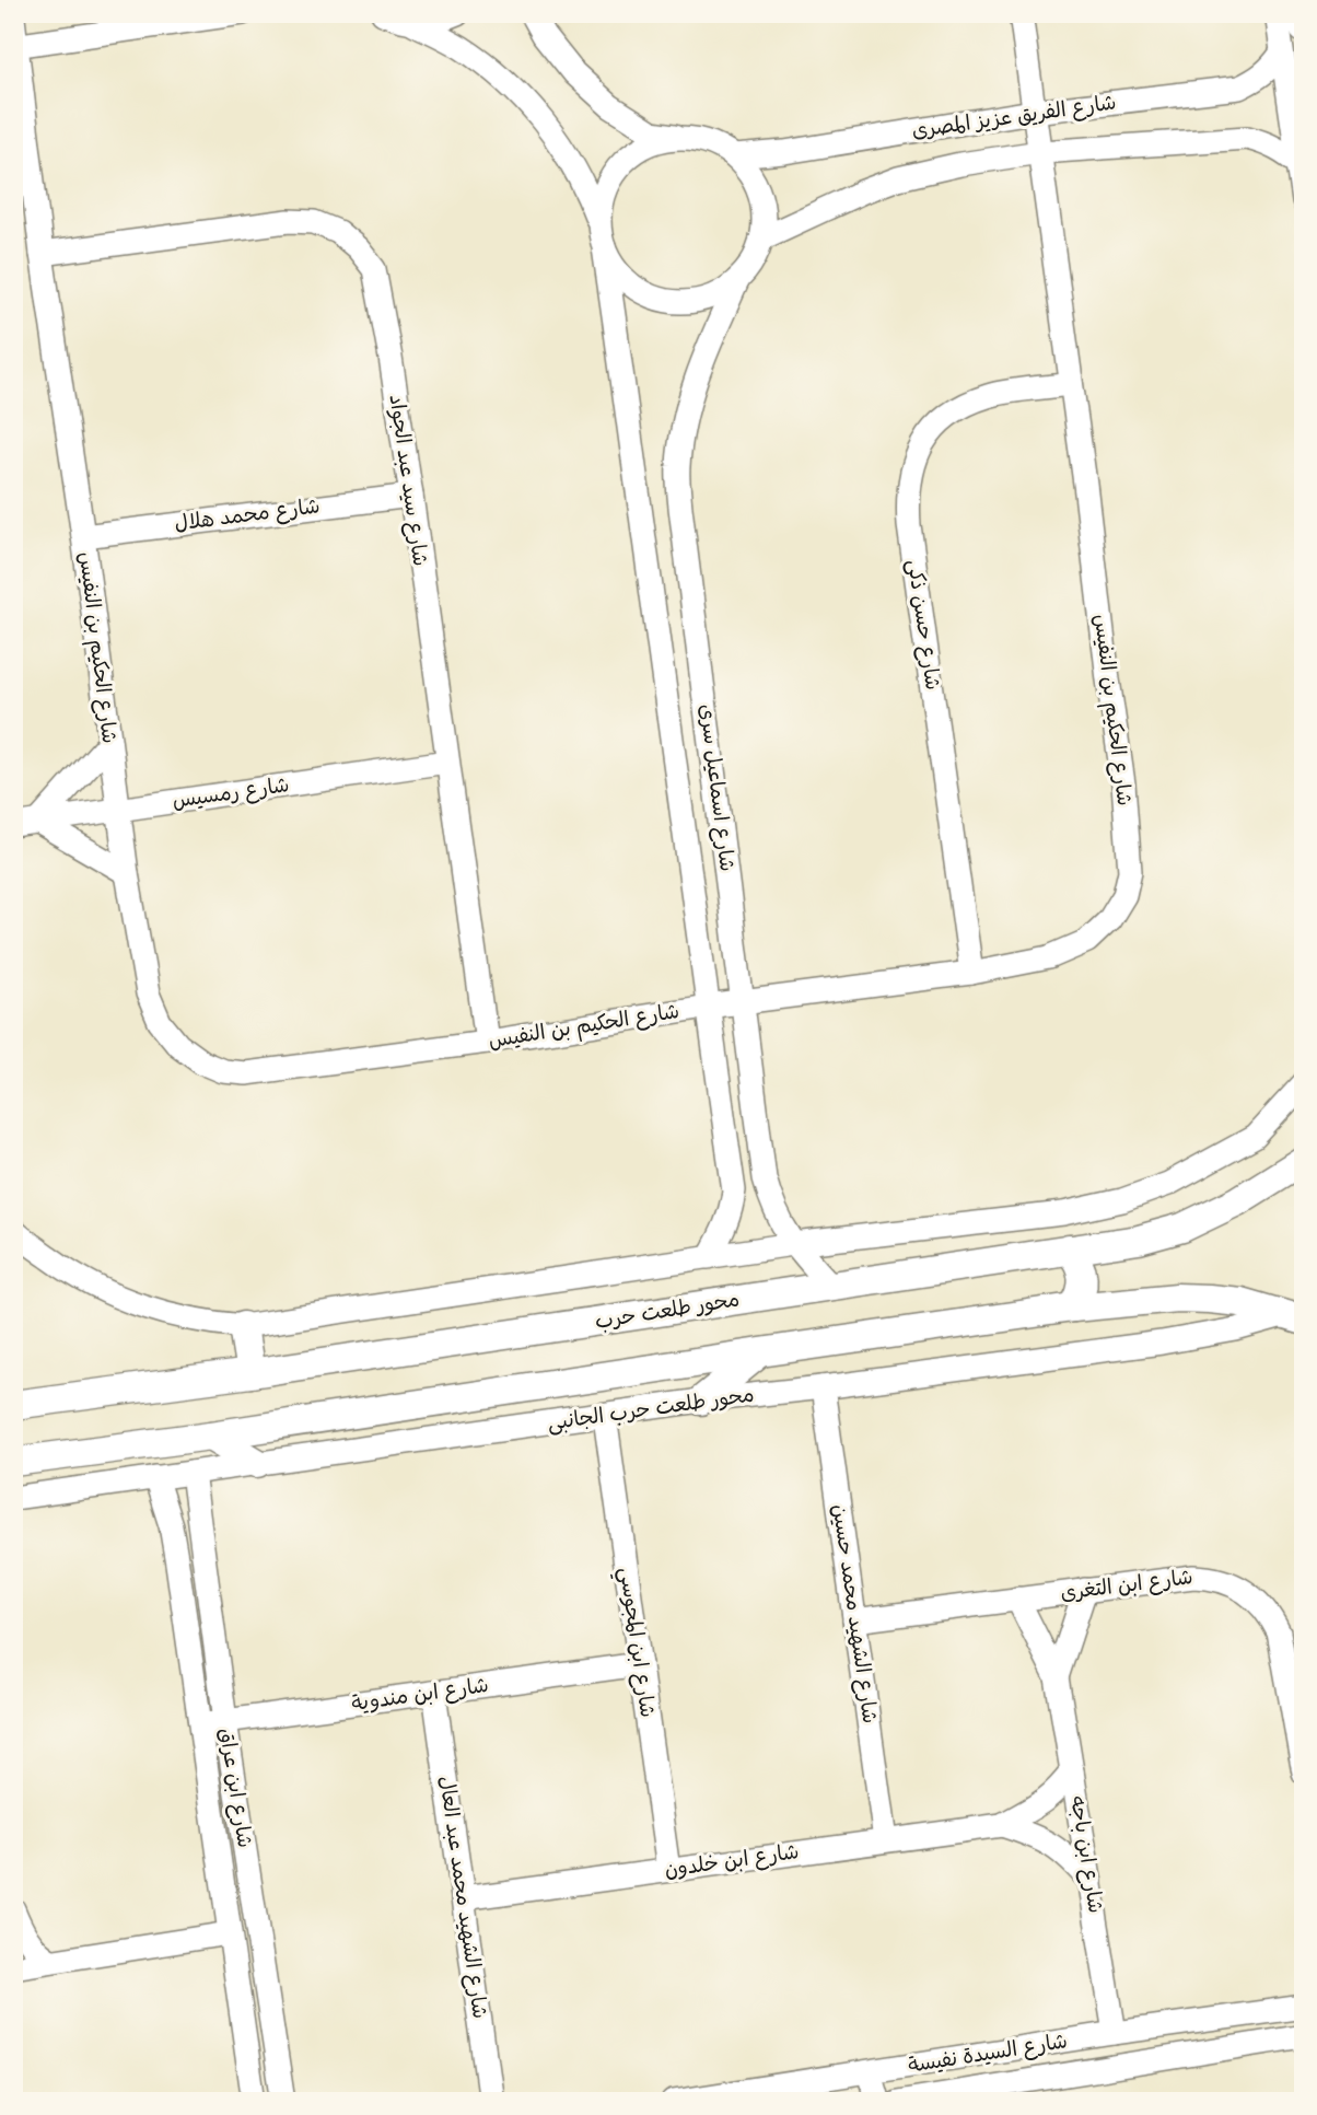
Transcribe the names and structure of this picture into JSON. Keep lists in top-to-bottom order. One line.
{"streets":{"main road":["محور طلعت حرب"],"street":["شارع الفريق عزيز المصرى","شارع سيد عبد الجواد","شارع محمد هلال","شارع حسن ذكى","شارع الحكيم بن النفيس","شارع اسماعيل سرى","شارع رمسيس","محور طلعت حرب الجانبى","شارع ابن التغرى","شارع الشهيد محمد حسين","شارع ابن المجوسي","شارع ابن مندوية","شارع ابن عراق","شارع ابن باجه","شارع ابن خلدون","شارع الشهيد محمد عبد العال","شارع السيدة نفيسة"]},"crossings":[["شارع الفريق عزيز المصرى","شارع الحكيم بن النفيس"],["شارع الفريق عزيز المصرى","شارع اسماعيل سرى"],["شارع سيد عبد الجواد","شارع محمد هلال"],["شارع سيد عبد الجواد","شارع الحكيم بن النفيس"],["شارع سيد عبد الجواد","شارع رمسيس"],["شارع محمد هلال","شارع الحكيم بن النفيس"],["شارع حسن ذكى","شارع الحكيم بن النفيس"],["شارع الحكيم بن النفيس","شارع اسماعيل سرى"],["شارع الحكيم بن النفيس","شارع رمسيس"],["شارع اسماعيل سرى","محور طلعت حرب"],["محور طلعت حرب الجانبى","شارع الشهيد محمد حسين"],["محور طلعت حرب الجانبى","شارع ابن المجوسي"],["محور طلعت حرب الجانبى","شارع ابن عراق"],["شارع ابن التغرى","شارع الشهيد محمد حسين"],["شارع ابن التغرى","شارع ابن باجه"],["شارع الشهيد محمد حسين","شارع ابن خلدون"],["شارع ابن المجوسي","شارع ابن مندوية"],["شارع ابن المجوسي","شارع ابن خلدون"],["شارع ابن مندوية","شارع ابن عراق"],["شارع ابن مندوية","شارع الشهيد محمد عبد العال"],["شارع ابن باجه","شارع ابن خلدون"],["شارع ابن باجه","شارع السيدة نفيسة"],["شارع ابن خلدون","شارع الشهيد محمد عبد العال"]]}
